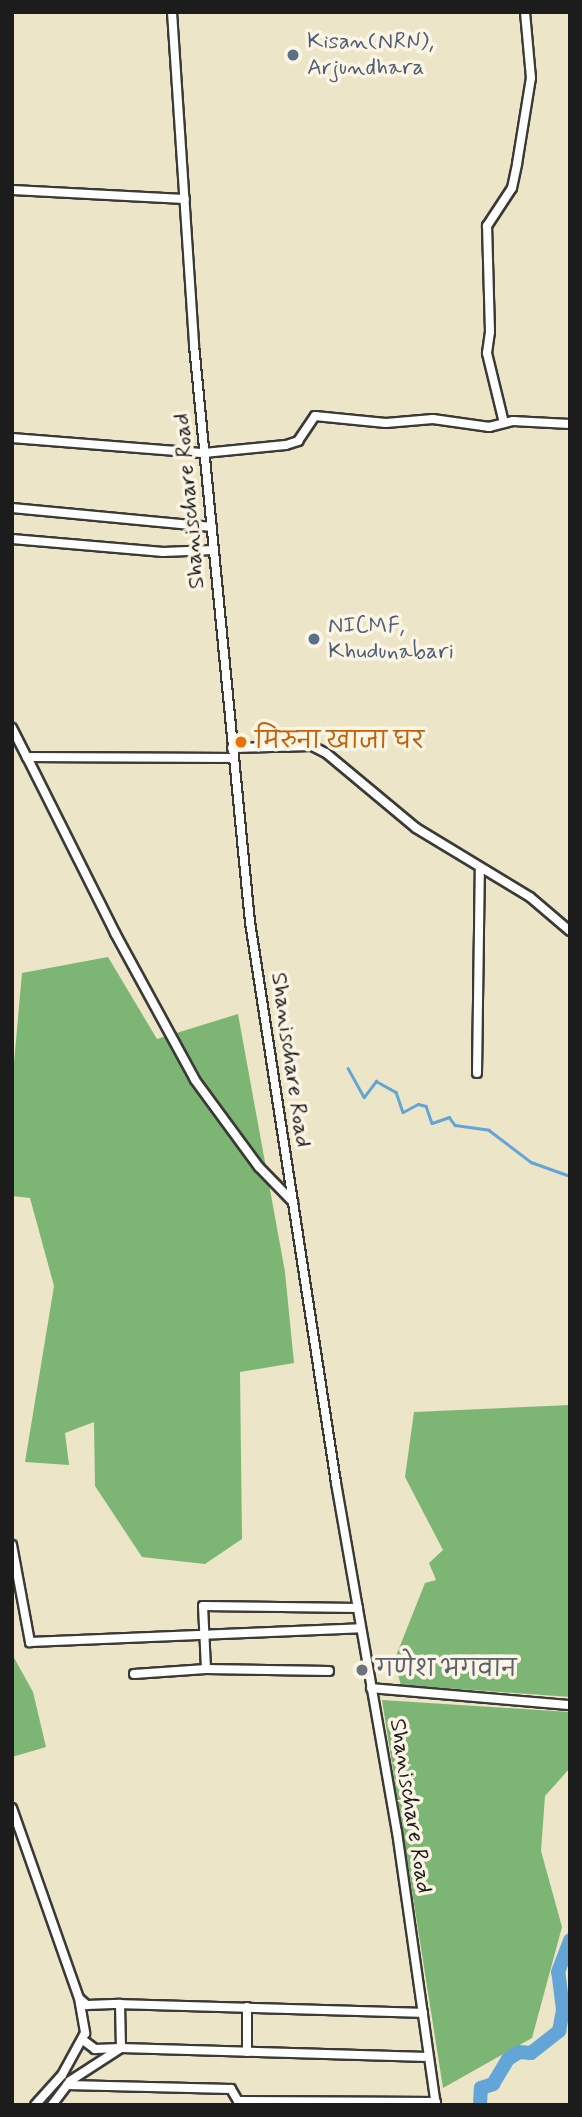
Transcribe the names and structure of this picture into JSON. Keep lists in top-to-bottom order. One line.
{"streets":{"street":["Shanischare Road"]},"places":["Kisan(NRN), Arjundhara","NICMF, Khudunabari","मिरुना खाजा घर","गणेश भगवान"]}
